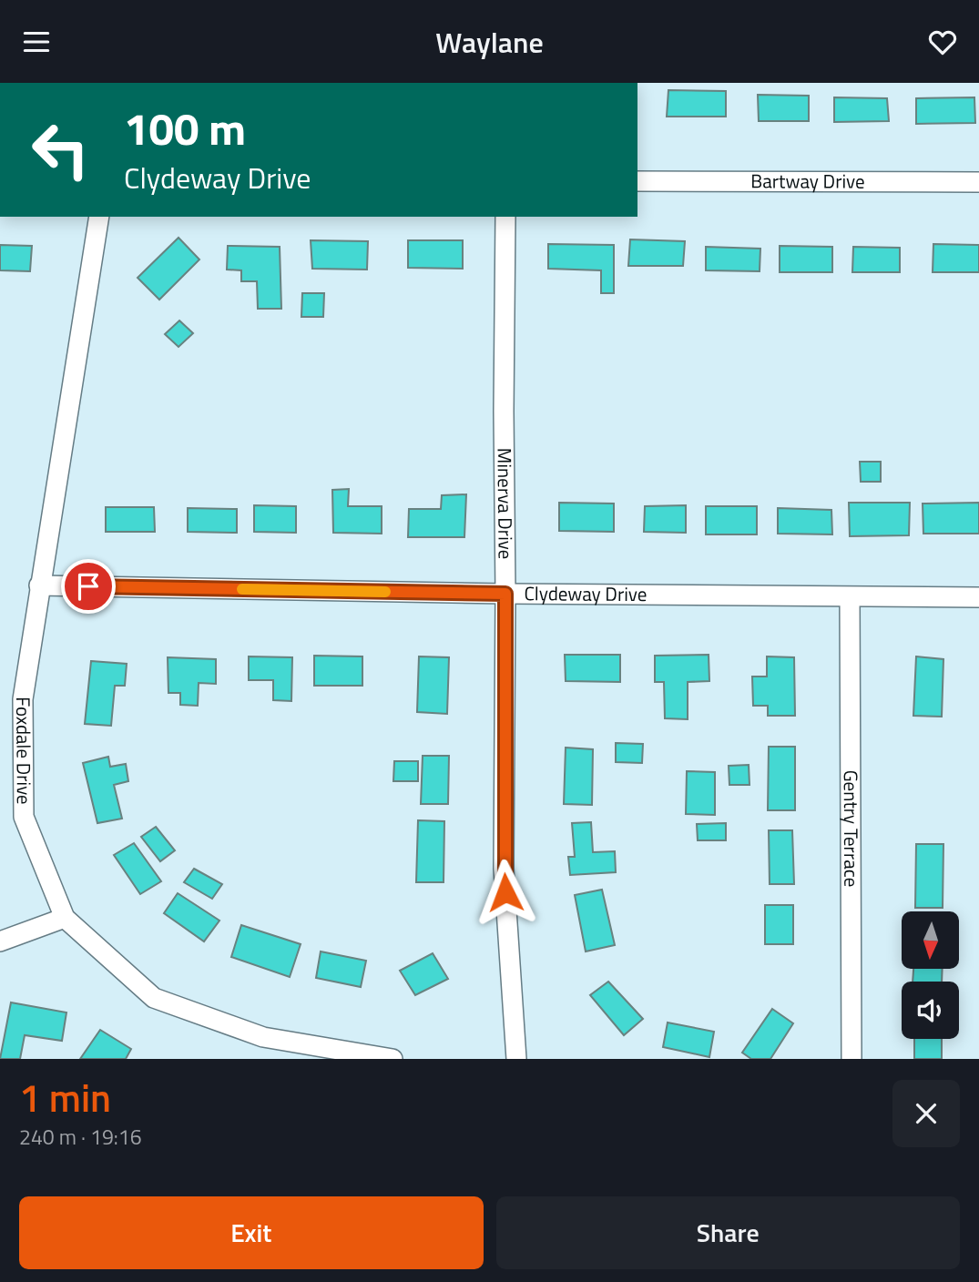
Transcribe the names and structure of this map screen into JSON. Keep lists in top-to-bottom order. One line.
{"streets":{"street":["Bartway Drive","Minerva Drive","Clydeway Drive","Foxdale Drive","Gentry Terrace"]},"crossings":[["Minerva Drive","Clydeway Drive"],["Clydeway Drive","Foxdale Drive"],["Clydeway Drive","Gentry Terrace"]],"north":"bottom","page":{"header":"Waylane","turn":["100 m","Clydeway Drive"],"heading":["1 min","240 m · 19:16"],"buttons":["Exit","Share"]}}
